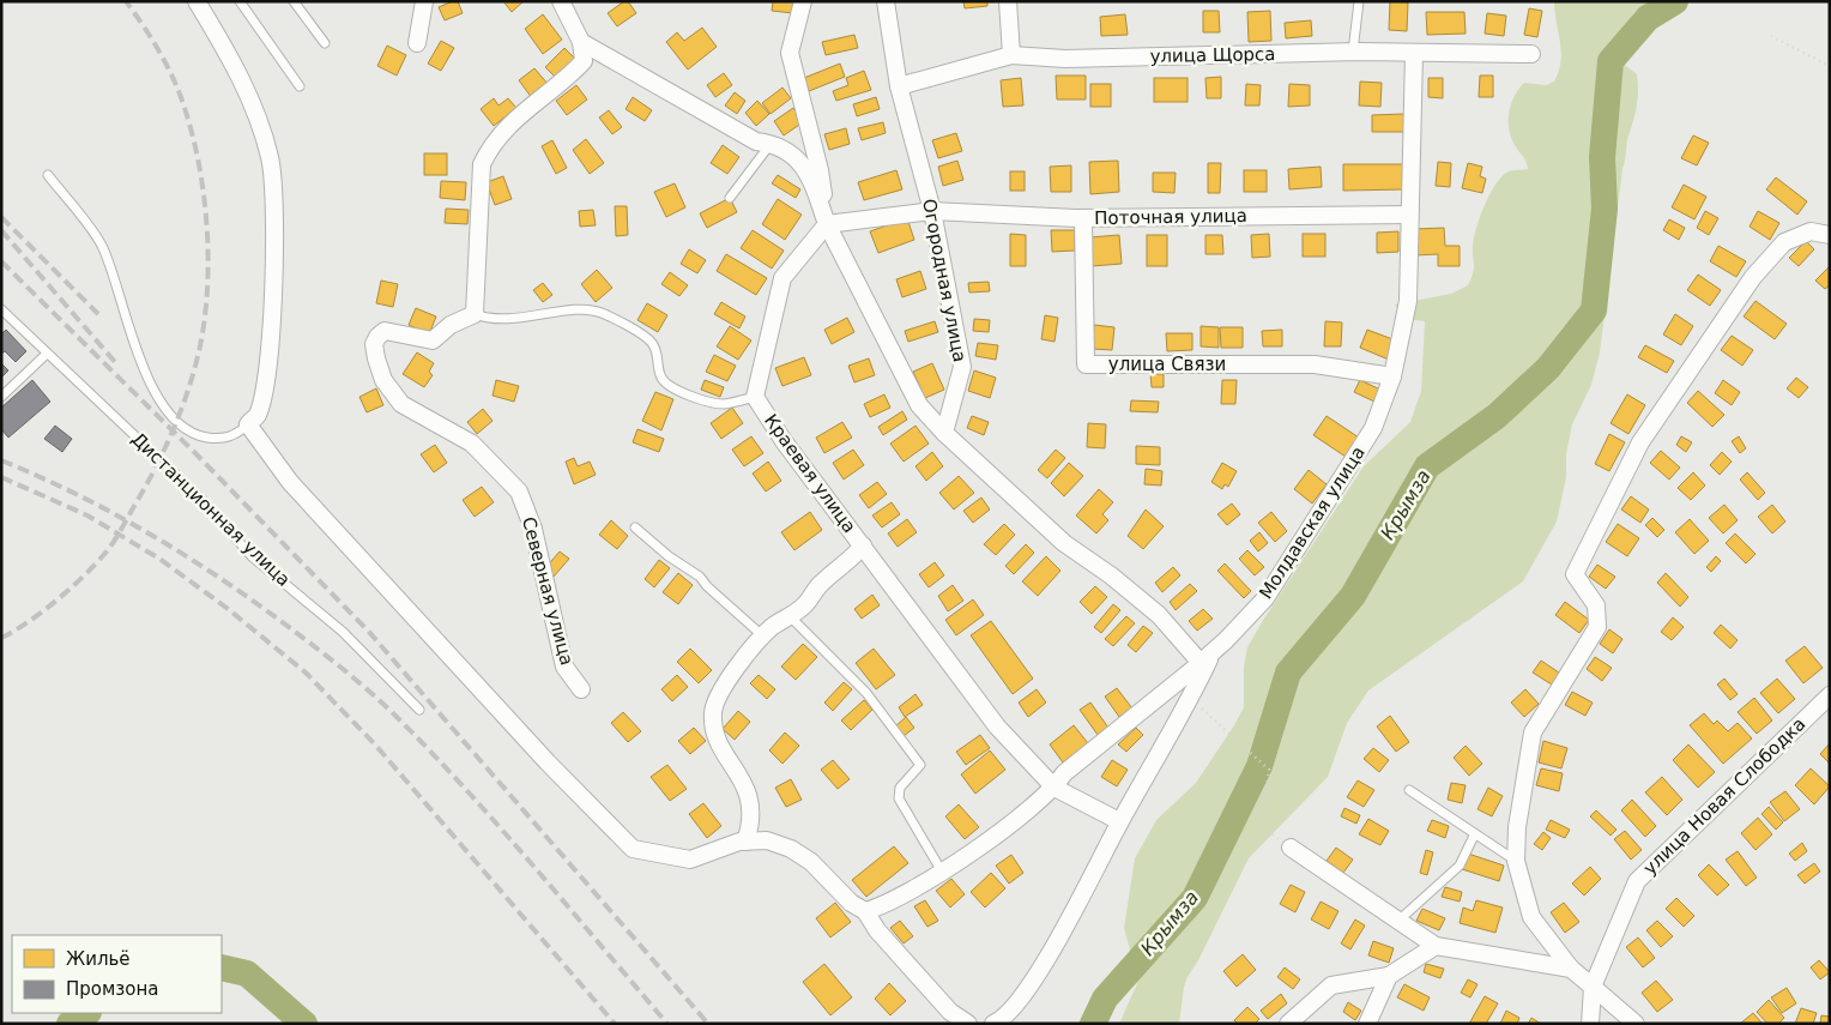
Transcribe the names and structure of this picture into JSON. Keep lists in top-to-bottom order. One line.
{"streets":{"street":["улица Щорса","Поточная улица","Огородная улица","улица Связи","Краевая улица","Молдавская улица","Северная улица","улица Новая Слободка"],"lane":["Дистанционная улица"]},"crossings":[["улица Щорса","Огородная улица"],["улица Щорса","Молдавская улица"],["Поточная улица","Огородная улица"],["Поточная улица","улица Связи"],["Поточная улица","Краевая улица"],["Поточная улица","Молдавская улица"],["улица Связи","Молдавская улица"],["Краевая улица","Молдавская улица"]],"water":["Крымза"],"legend":["Жильё","Промзона"]}
